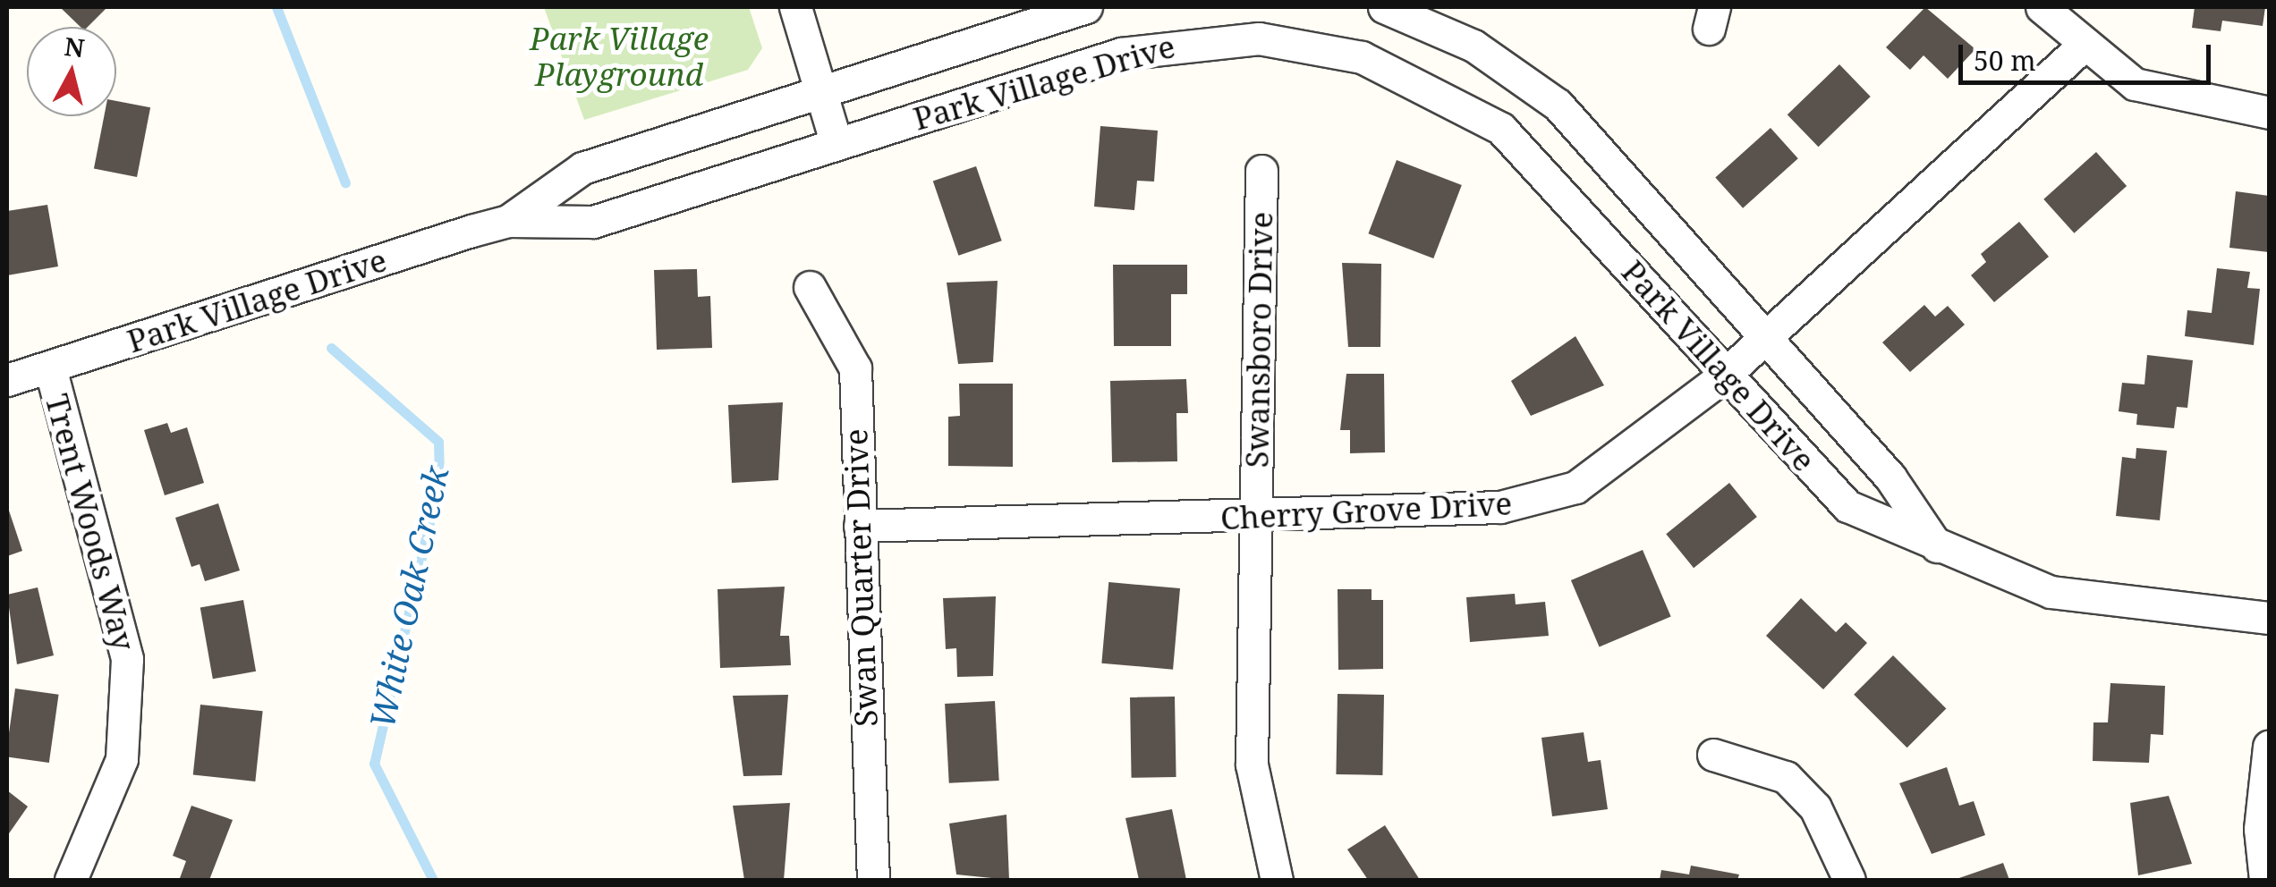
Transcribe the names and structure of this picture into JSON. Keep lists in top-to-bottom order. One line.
{"streets":{"street":["Park Village Drive","Swansboro Drive","Cherry Grove Drive","Trent Woods Way","Swan Quarter Drive"]},"crossings":[["Park Village Drive","Cherry Grove Drive"],["Park Village Drive","Trent Woods Way"],["Swansboro Drive","Cherry Grove Drive"],["Cherry Grove Drive","Swan Quarter Drive"]],"water":["White Oak Creek"],"parks":["Park Village Playground"],"scale_bar":"50 m","north":"top"}
